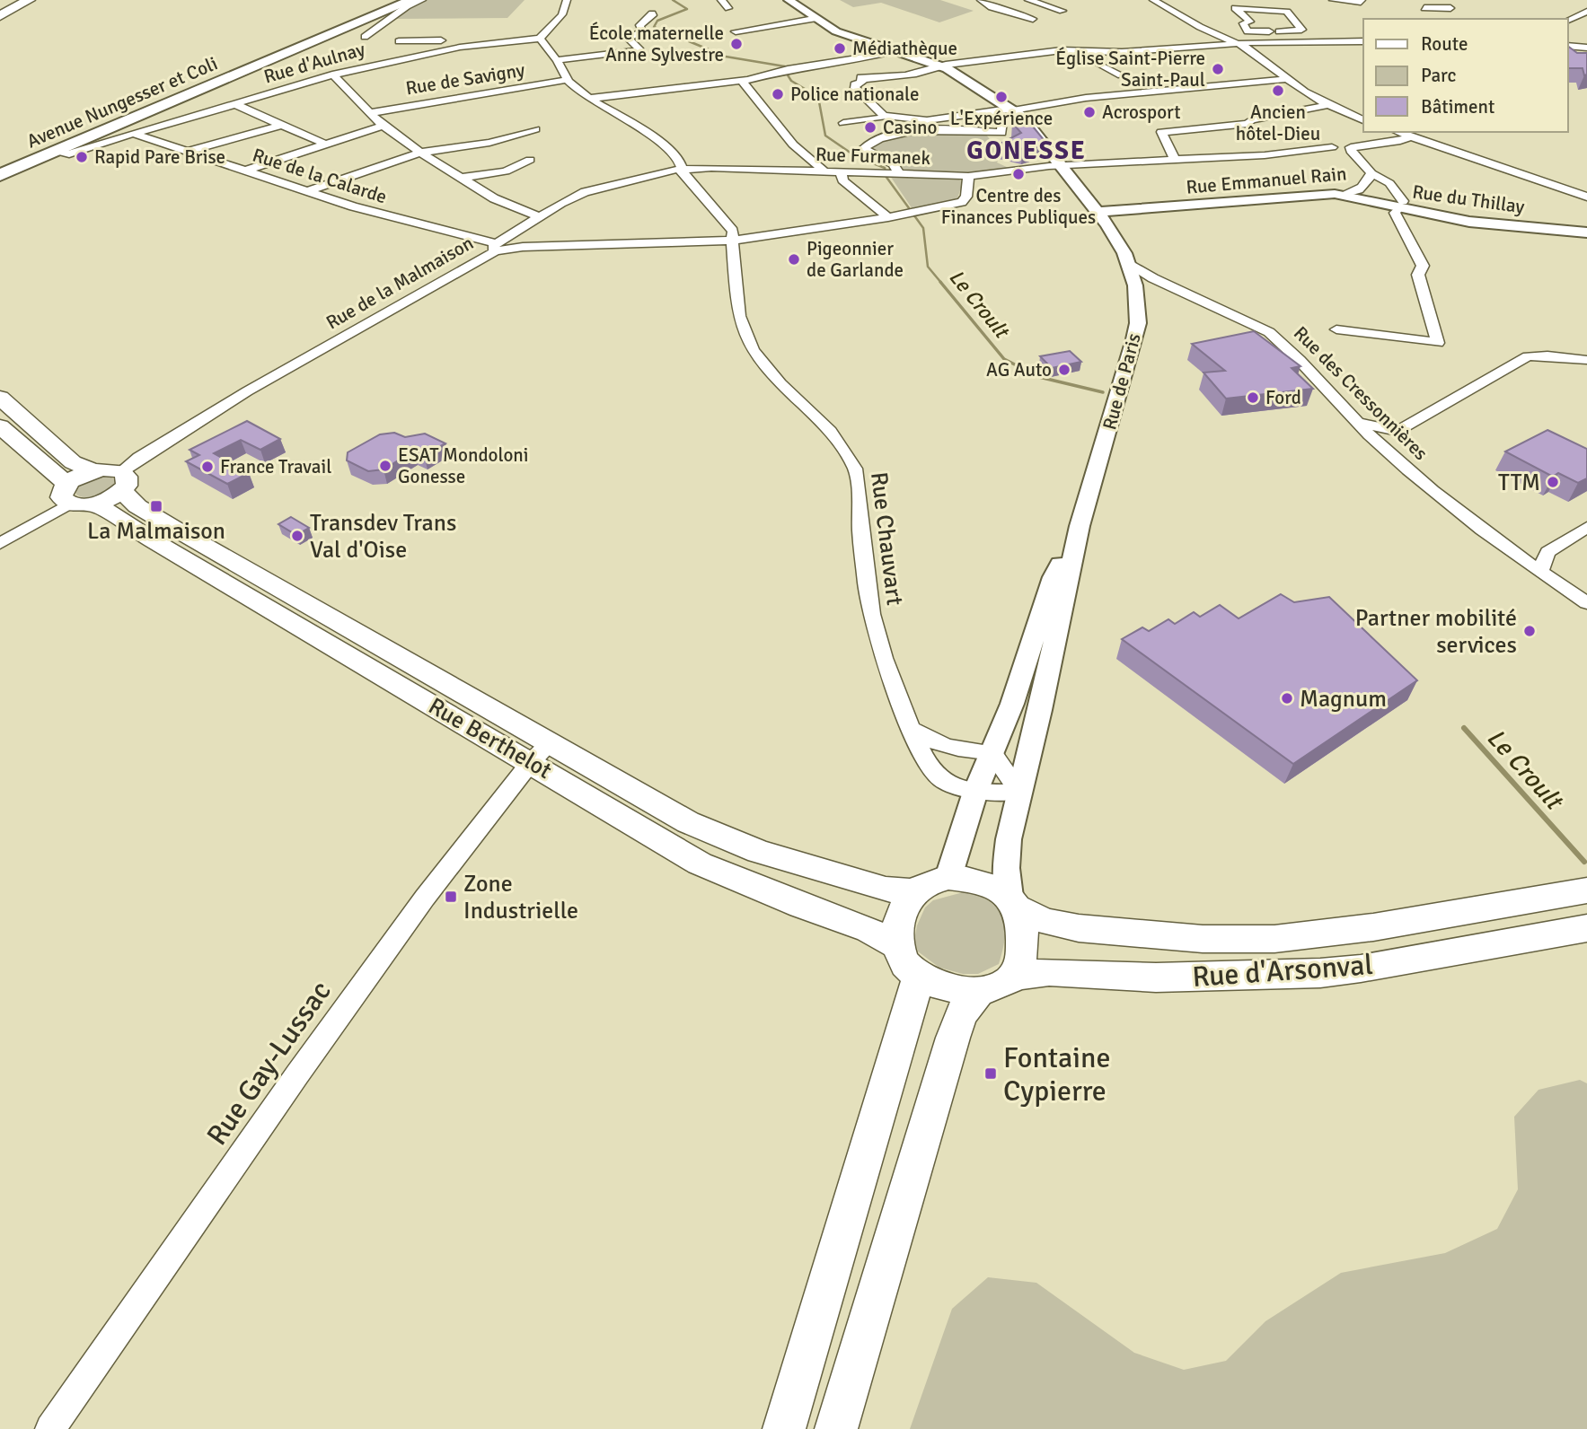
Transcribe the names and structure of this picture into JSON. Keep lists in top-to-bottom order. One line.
{"streets":{"main road":["Avenue Nungesser et Coli","Rue Berthelot","Rue d'Arsonval"],"street":["Rue d'Aulnay","Rue de Savigny","Rue Furmanek","Rue de la Calarde","Rue Emmanuel Rain","Rue du Thillay","Rue de la Malmaison","Rue de Paris","Rue des Cressonnières","Rue Chauvart","Rue Gay-Lussac"]},"crossings":[["Rue d'Aulnay","Avenue Nungesser et Coli"],["Rue d'Aulnay","Rue de la Calarde"],["Rue Furmanek","Rue de la Calarde"],["Rue Furmanek","Rue de la Malmaison"],["Rue Furmanek","Rue de Paris"],["Rue de la Calarde","Rue de la Malmaison"],["Rue Emmanuel Rain","Rue du Thillay"],["Rue Emmanuel Rain","Rue de Paris"],["Rue de la Malmaison","Rue Chauvart"],["Rue de la Malmaison","Rue Berthelot"],["Rue de Paris","Rue des Cressonnières"],["Rue de Paris","Rue Chauvart"],["Rue de Paris","Rue Berthelot"],["Rue de Paris","Rue d'Arsonval"],["Rue Berthelot","Rue d'Arsonval"],["Rue Berthelot","Rue Gay-Lussac"]],"districts":["GONESSE"],"water":["Le Croult"],"places":{"other":["École maternelle Anne Sylvestre","Médiathèque","Église Saint-Pierre Saint-Paul","Ancien hôtel-Dieu","Police nationale","L'Expérience","Acrosport","Casino","Rapid Pare Brise","Centre des Finances Publiques","Pigeonnier de Garlande","AG Auto","Ford","ESAT Mondoloni Gonesse","France Travail","TTM","Transdev Trans Val d'Oise","Partner mobilité services","Magnum"],"transit":["La Malmaison","Zone Industrielle","Fontaine Cypierre"]},"legend":["Route","Parc","Bâtiment"]}
